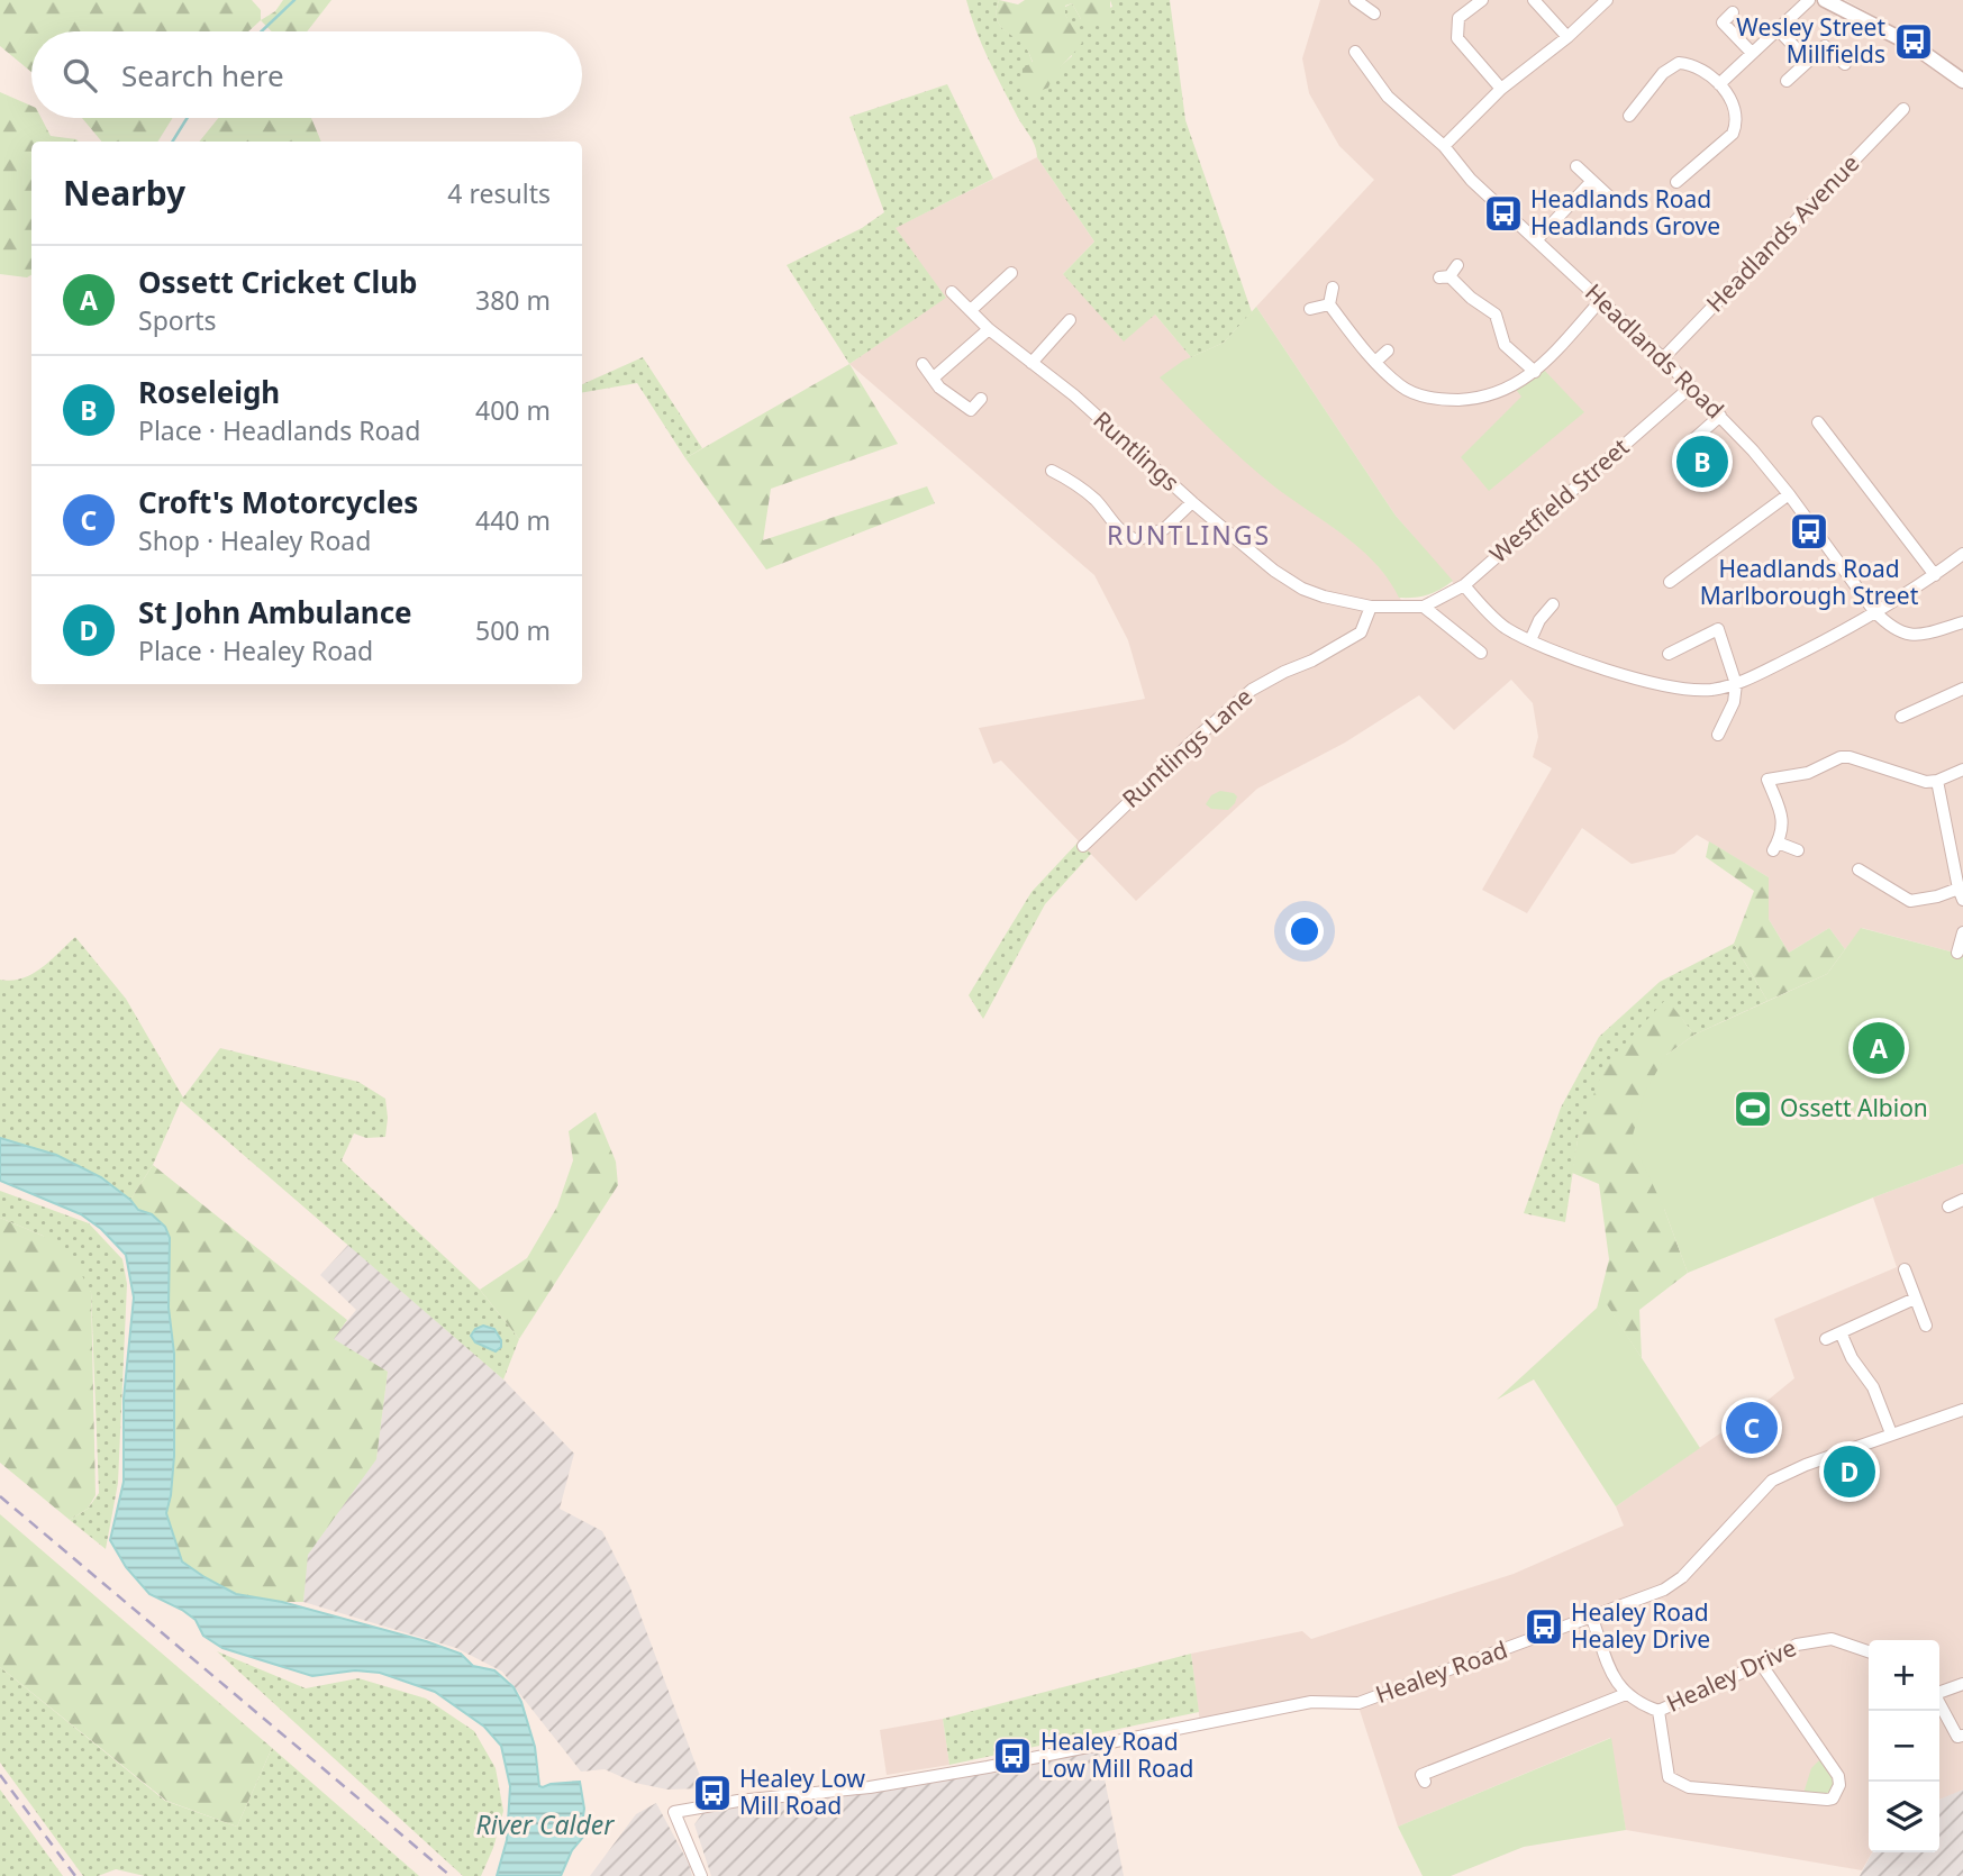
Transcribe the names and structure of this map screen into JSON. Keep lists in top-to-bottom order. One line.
{"streets":{"street":["Headlands Avenue","Headlands Road","Runtlings","Westfield Street","Runtlings Lane","Healey Road","Healey Drive"]},"crossings":[["Headlands Avenue","Headlands Road"],["Headlands Road","Westfield Street"],["Runtlings","Westfield Street"],["Runtlings","Runtlings Lane"]],"districts":["RUNTLINGS"],"water":["River Calder"],"places":{"bus stop":["Wesley Street Millfields","Headlands Road Headlands Grove","Headlands Road Marlborough Street","Healey Road Healey Drive","Healey Road Low Mill Road","Healey Low Mill Road"],"sports":["Ossett Albion"]},"page":{"search":"Search here","heading":["Nearby","4 results"],"list":[{"mark":"A","name":"Ossett Cricket Club","note":"Sports","value":"380 m"},{"mark":"B","name":"Roseleigh","note":"Place · Headlands Road","value":"400 m"},{"mark":"C","name":"Croft's Motorcycles","note":"Shop · Healey Road","value":"440 m"},{"mark":"D","name":"St John Ambulance","note":"Place · Healey Road","value":"500 m"}],"pins":["B","A","C","D"],"map_buttons":["+","−"]}}
